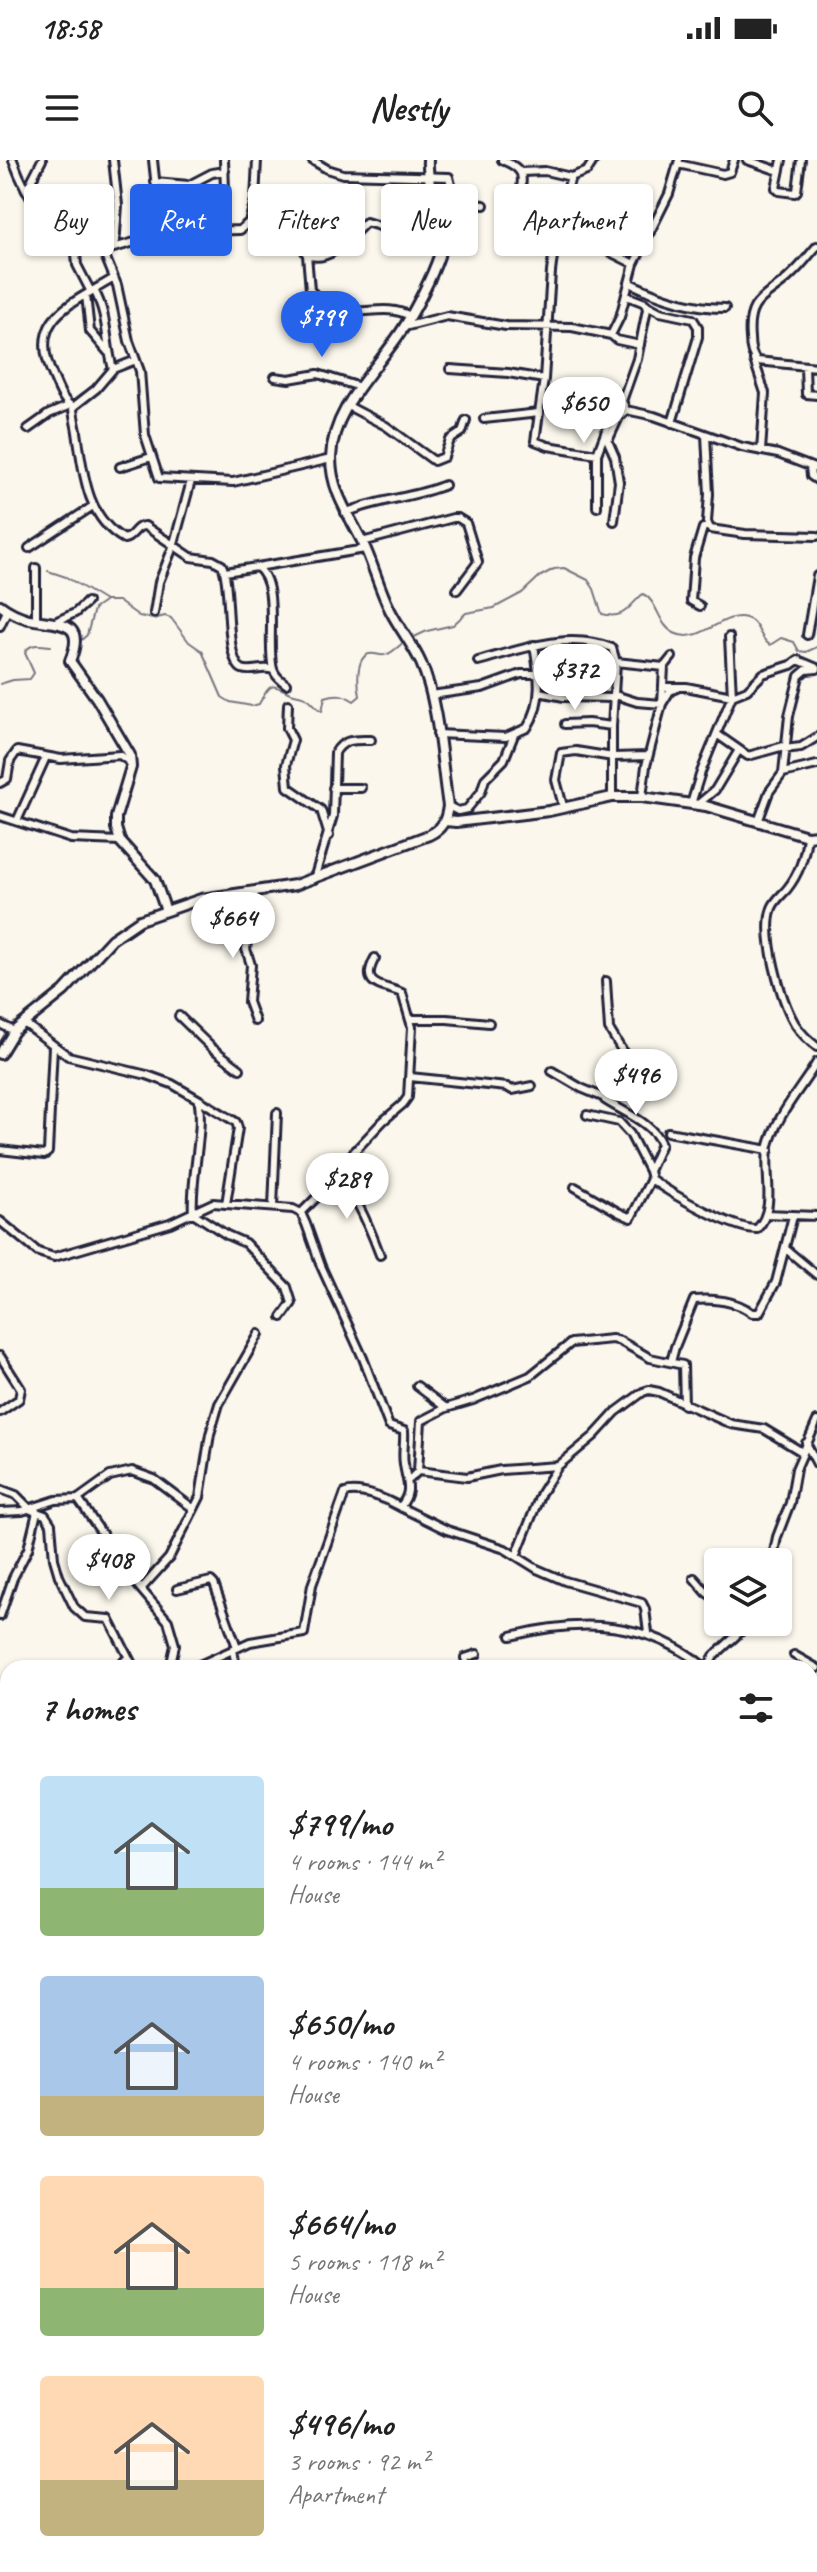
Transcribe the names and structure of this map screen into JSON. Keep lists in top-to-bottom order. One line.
{"page":{"status":"18:58","header":"Nestly","chip":["Buy","Rent","Filters","New","Apartment"],"price":["$799","$650","$372","$664","$496","$289","$408"],"heading":"7 homes","list":[{"name":"$799/mo","note":"4 rooms · 144 m² · House"},{"name":"$650/mo","note":"4 rooms · 140 m² · House"},{"name":"$664/mo","note":"5 rooms · 118 m² · House"},{"name":"$496/mo","note":"3 rooms · 92 m² · Apartment"}]}}
